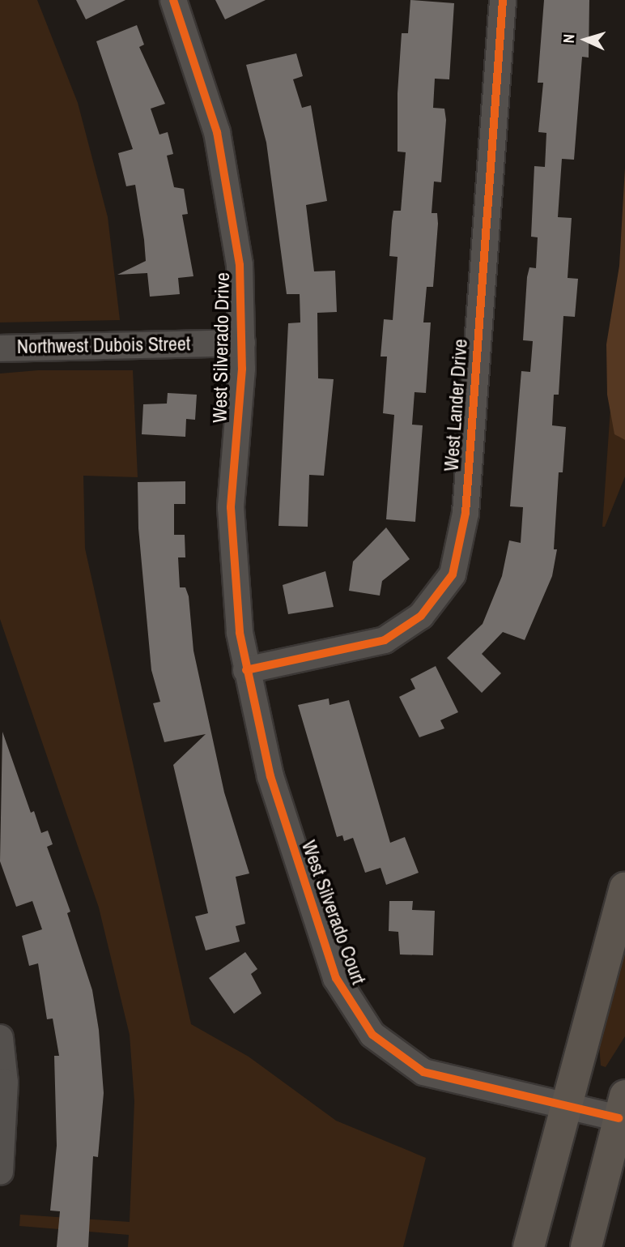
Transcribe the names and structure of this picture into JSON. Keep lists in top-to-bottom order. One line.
{"streets":{"street":["Northwest Dubois Street","West Silverado Drive","West Lander Drive","West Silverado Court"]},"crossings":[["Northwest Dubois Street","West Silverado Drive"],["West Silverado Drive","West Lander Drive"],["West Silverado Drive","West Silverado Court"],["West Lander Drive","West Silverado Court"]],"north":"left"}
